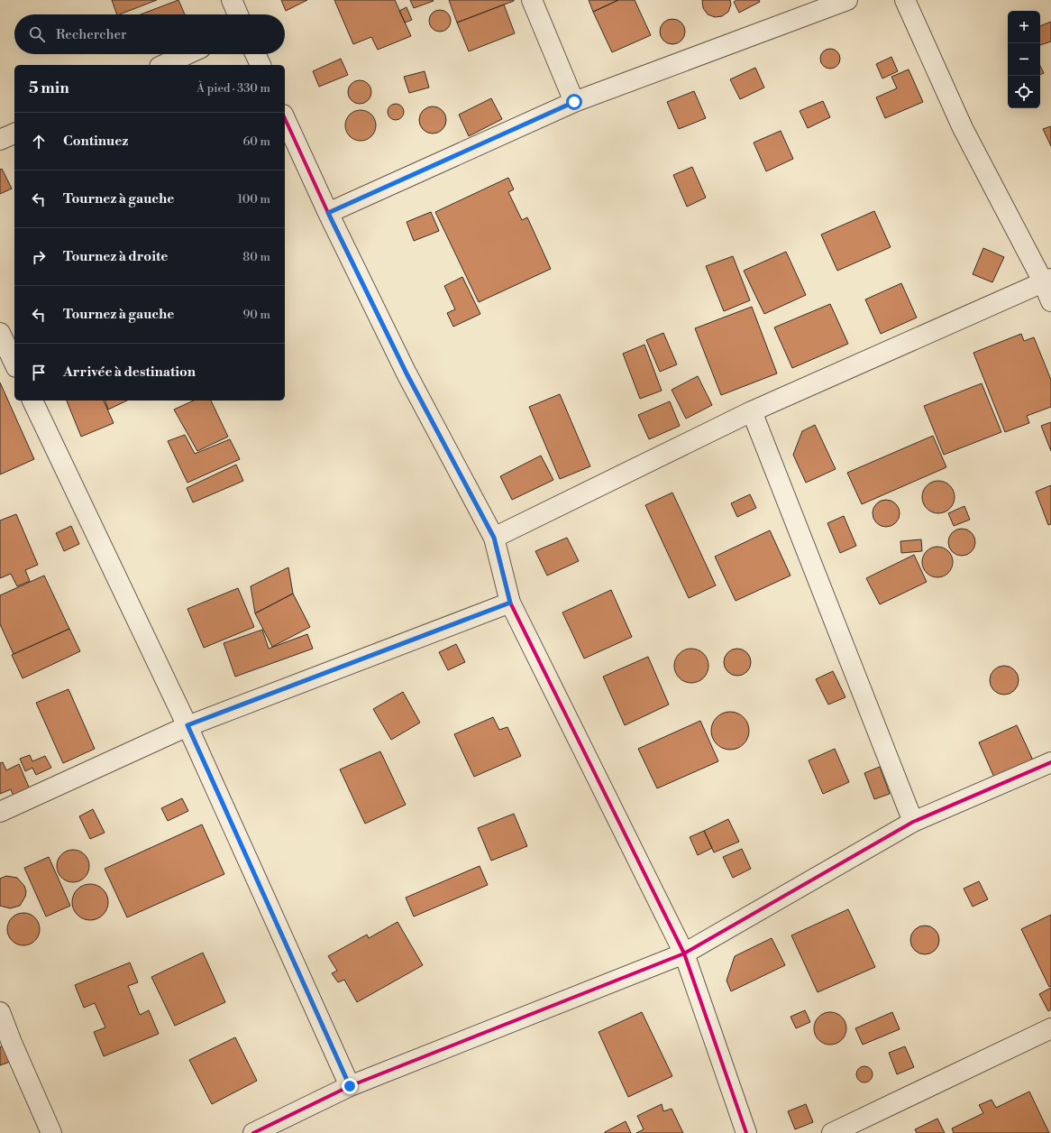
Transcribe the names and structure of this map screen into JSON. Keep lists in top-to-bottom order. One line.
{"page":{"map_buttons":["+","−"],"search":"Rechercher","heading":["5 min","À pied · 330 m"],"list":[["Continuez","60 m"],["Tournez à gauche","100 m"],["Tournez à droite","80 m"],["Tournez à gauche","90 m"],"Arrivée à destination"]}}
